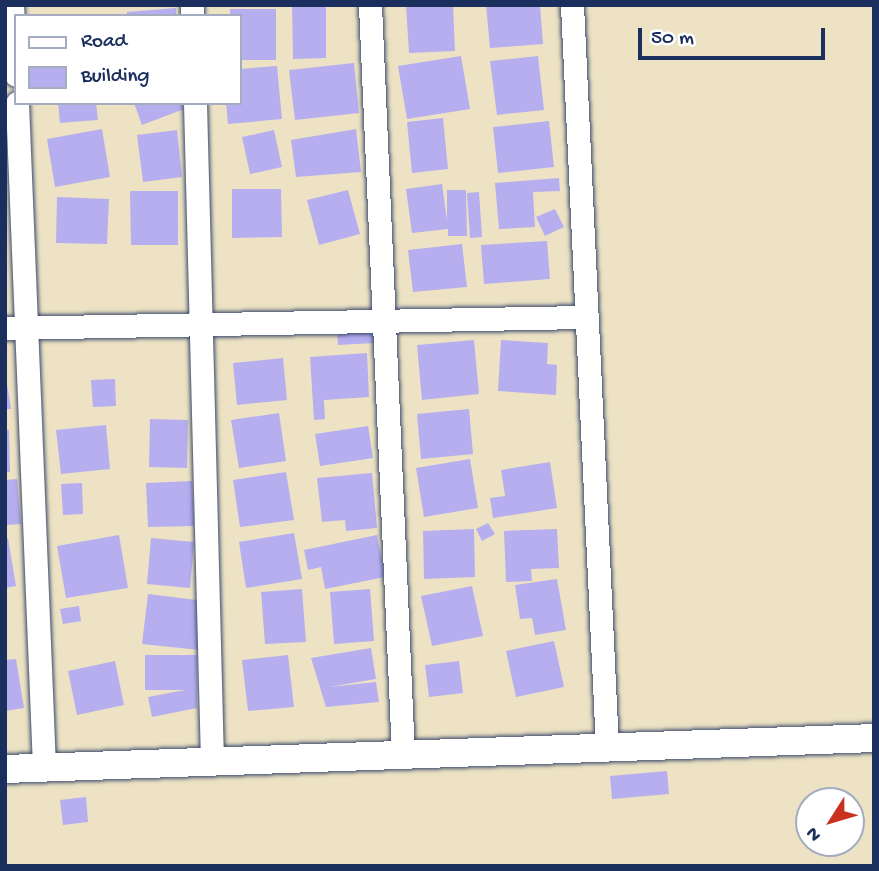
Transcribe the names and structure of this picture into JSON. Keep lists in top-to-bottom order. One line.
{"legend":["Road","Building"],"scale_bar":"50 m","north":"bottom left"}
